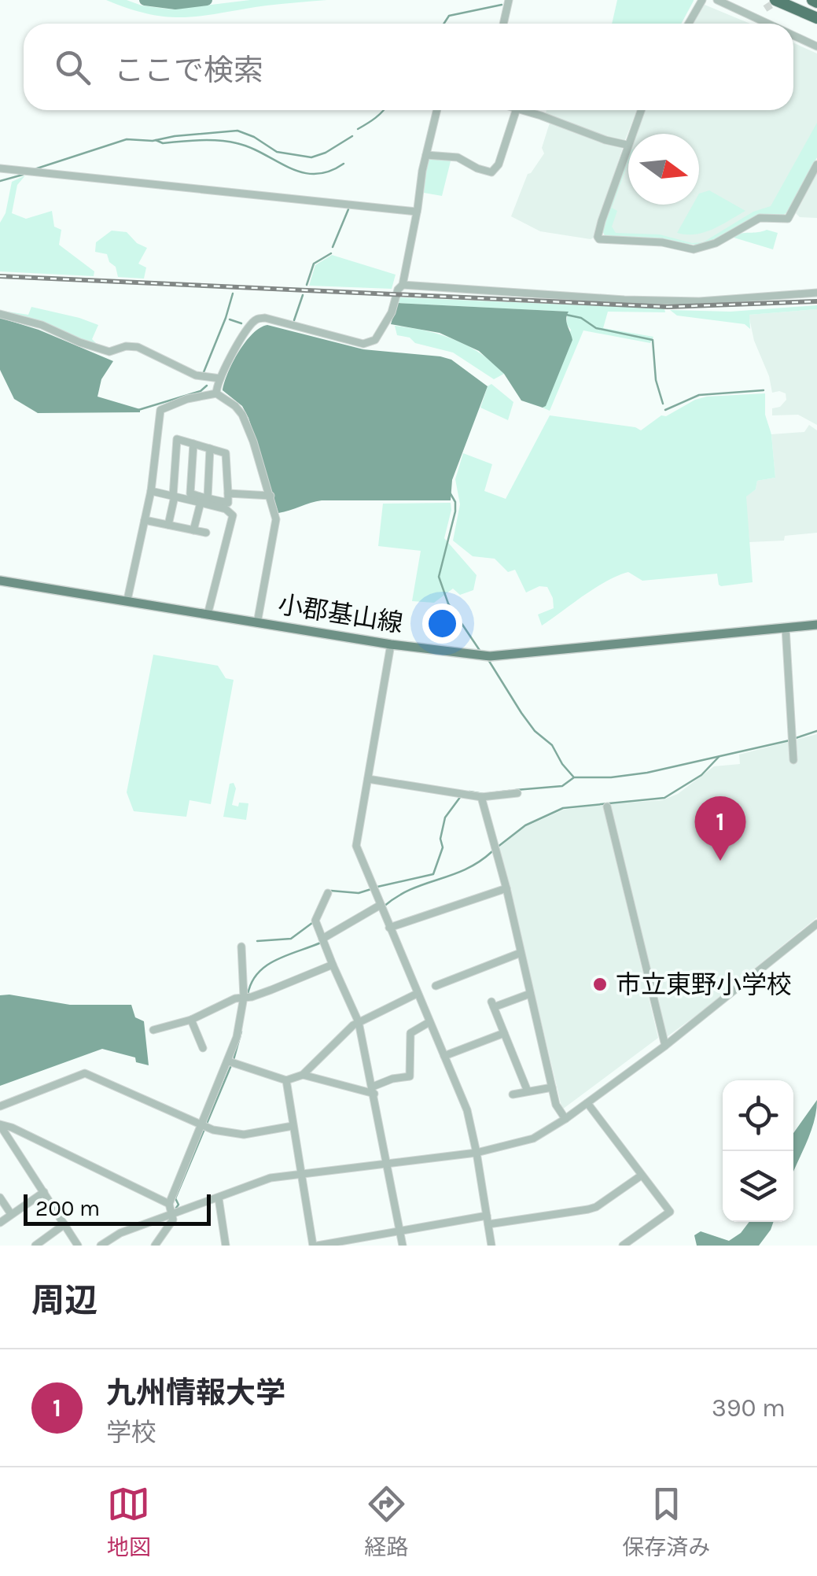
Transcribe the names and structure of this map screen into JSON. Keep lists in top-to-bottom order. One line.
{"streets":{"main road":["小郡基山線"]},"places":["市立東野小学校"],"scale_bar":"200 m","north":"right","page":{"search":"ここで検索","pins":"1","scale":"200 m","heading":"周辺","list":[{"mark":"1","name":"九州情報大学","note":"学校","value":"390 m"}],"nav":["地図","経路","保存済み"]}}
